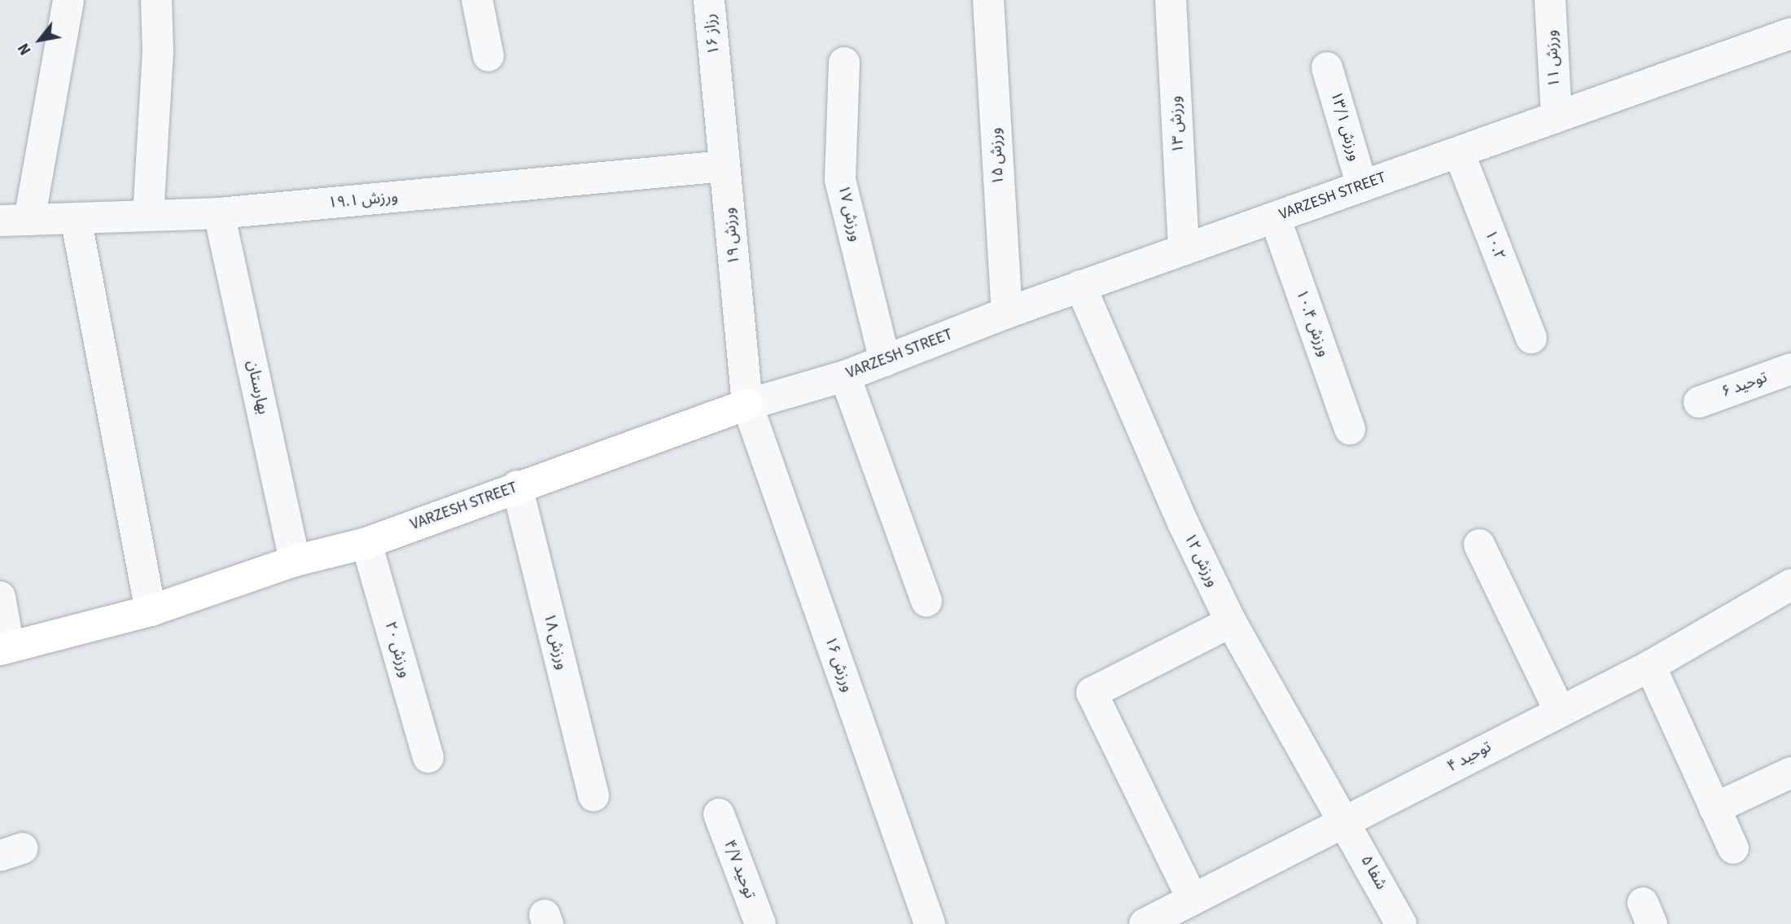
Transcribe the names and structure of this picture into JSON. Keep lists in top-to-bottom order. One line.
{"streets":{"street":["رزاز ۱۶","ورزش ۱۱","ورزش ۱۳","ورزش ۱۳/۱","ورزش ۱۵","VARZESH STREET","ورزش ۱۹.۱","ورزش ۱۷","ورزش ۱۹","۱۰.۲","ورزش ۱۰.۴","توحید ۶","بهارستان","ورزش ۱۲","ورزش ۱۸","ورزش ۲۰","ورزش ۱۶","توحید ۴","توحید ۴/۷","شفا ۵"]},"crossings":[["رزاز ۱۶","ورزش ۱۹"],["ورزش ۱۱","VARZESH STREET"],["ورزش ۱۳","VARZESH STREET"],["ورزش ۱۳/۱","VARZESH STREET"],["ورزش ۱۵","VARZESH STREET"],["VARZESH STREET","ورزش ۱۷"],["VARZESH STREET","ورزش ۱۹"],["VARZESH STREET","۱۰.۲"],["VARZESH STREET","ورزش ۱۰.۴"],["VARZESH STREET","بهارستان"],["VARZESH STREET","ورزش ۱۲"],["VARZESH STREET","ورزش ۱۸"],["VARZESH STREET","ورزش ۲۰"],["VARZESH STREET","ورزش ۱۶"],["ورزش ۱۹.۱","ورزش ۱۹"],["ورزش ۱۹.۱","بهارستان"],["ورزش ۱۹","ورزش ۱۶"],["ورزش ۱۲","توحید ۴"],["ورزش ۱۲","شفا ۵"],["توحید ۴","شفا ۵"]],"north":"bottom left"}
